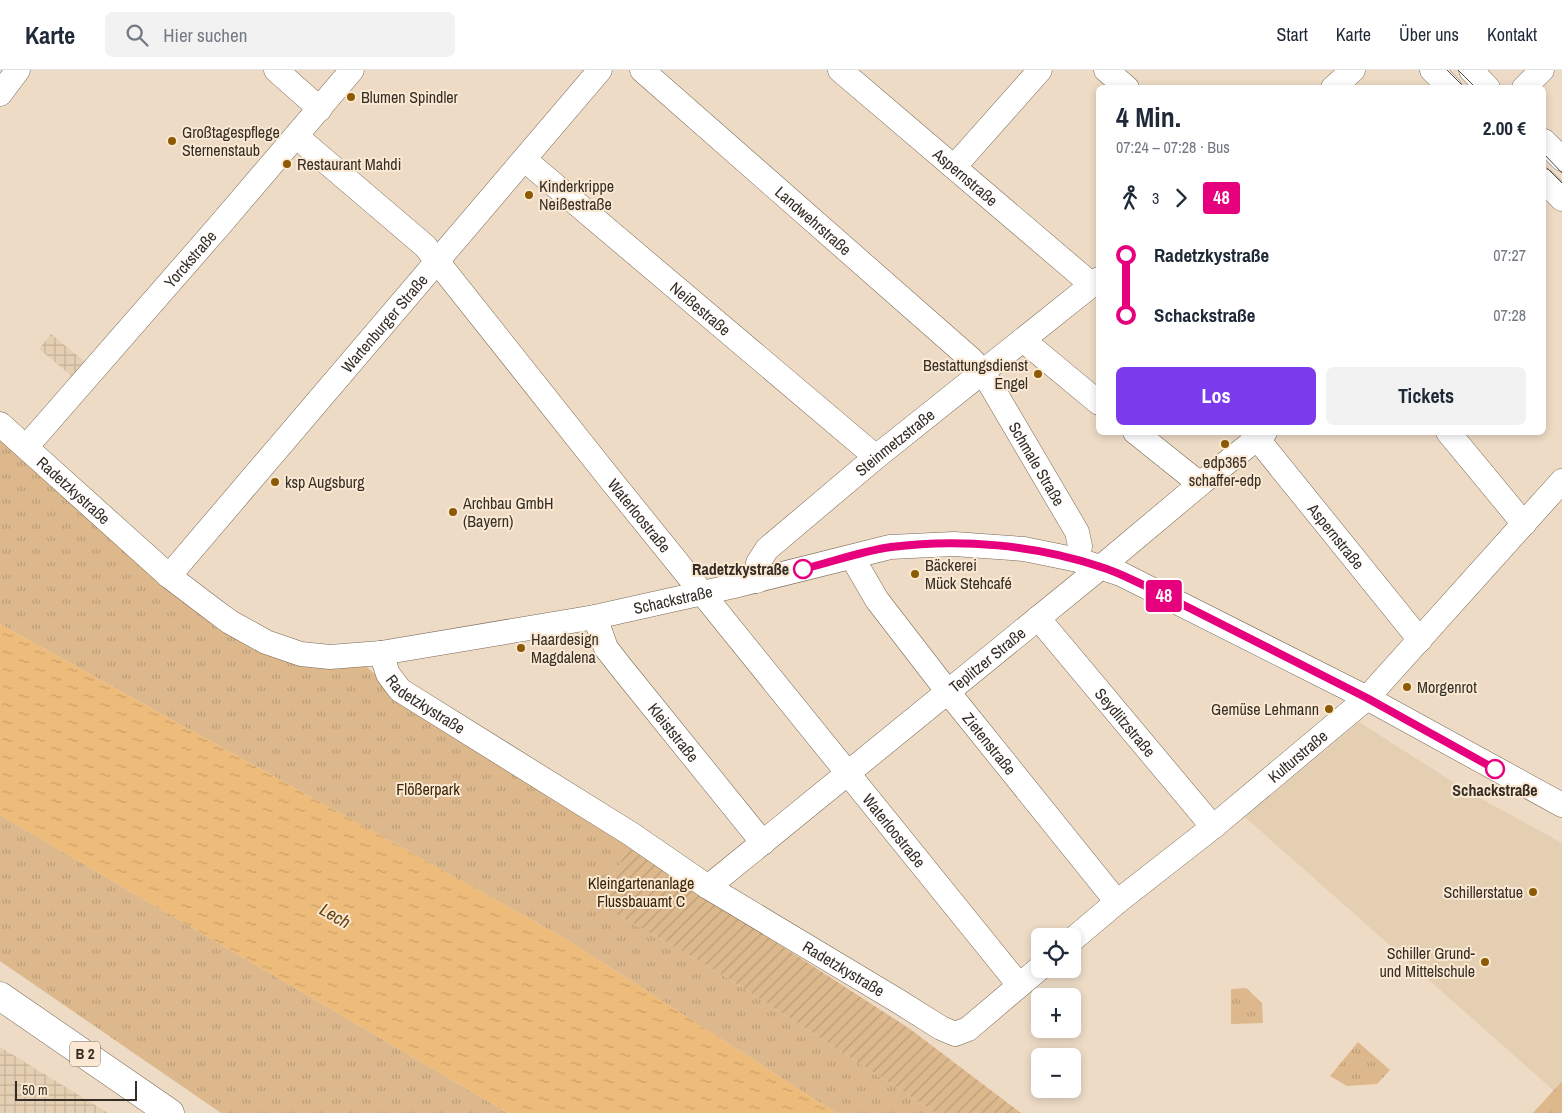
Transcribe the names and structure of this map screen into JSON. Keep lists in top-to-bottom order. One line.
{"streets":{"main road":["B 2"],"street":["Aspernstraße","Landwehrstraße","Yorckstraße","Neißestraße","Wartenburger Straße","Steinmetzstraße","Schmale Straße","Radetzkystraße","Waterloostraße","Schackstraße","Teplitzer Straße","Seydlitzstraße","Kleiststraße","Zietenstraße","Kulturstraße"]},"crossings":[["Aspernstraße","Steinmetzstraße"],["Aspernstraße","Teplitzer Straße"],["Aspernstraße","Kulturstraße"],["Landwehrstraße","Steinmetzstraße"],["Landwehrstraße","Schmale Straße"],["Yorckstraße","Radetzkystraße"],["Yorckstraße","Waterloostraße"],["Neißestraße","Wartenburger Straße"],["Neißestraße","Steinmetzstraße"],["Wartenburger Straße","Radetzkystraße"],["Wartenburger Straße","Waterloostraße"],["Steinmetzstraße","Schmale Straße"],["Steinmetzstraße","Schackstraße"],["Schmale Straße","Schackstraße"],["Radetzkystraße","Waterloostraße"],["Radetzkystraße","Schackstraße"],["Radetzkystraße","Teplitzer Straße"],["Waterloostraße","Schackstraße"],["Waterloostraße","Teplitzer Straße"],["Schackstraße","Teplitzer Straße"],["Schackstraße","Kleiststraße"],["Schackstraße","Zietenstraße"],["Schackstraße","Kulturstraße"],["Teplitzer Straße","Seydlitzstraße"],["Teplitzer Straße","Kleiststraße"],["Teplitzer Straße","Zietenstraße"],["Seydlitzstraße","Kulturstraße"],["Zietenstraße","Kulturstraße"]],"water":["Lech"],"parks":["Flößerpark","Kleingartenanlage Flussbauamt C"],"places":["Blumen Spindler","Großtagespflege Sternenstaub","Restaurant Mahdi","Kinderkrippe Neißestraße","Bestattungsdienst Engel","edp365 schaffer-edp","ksp Augsburg","Archbau GmbH (Bayern)","Radetzkystraße","Bäckerei Mück Stehcafé","Haardesign Magdalena","Morgenrot","Gemüse Lehmann","Schackstraße","Schillerstatue","Schiller Grund- und Mittelschule"],"lines":["bus line 48"],"scale_bar":"50 m","page":{"header":"Karte","search":"Hier suchen","nav":["Start","Karte","Über uns","Kontakt"],"on_map":"48","heading":["4 Min.","07:24 – 07:28 · Bus","2.00 €"],"legs":["3","48"],"list":[{"name":"Radetzkystraße","value":"07:27"},{"name":"Schackstraße","value":"07:28"}],"buttons":["Los","Tickets"],"map_buttons":["+","−"],"scale":"50 m"}}
